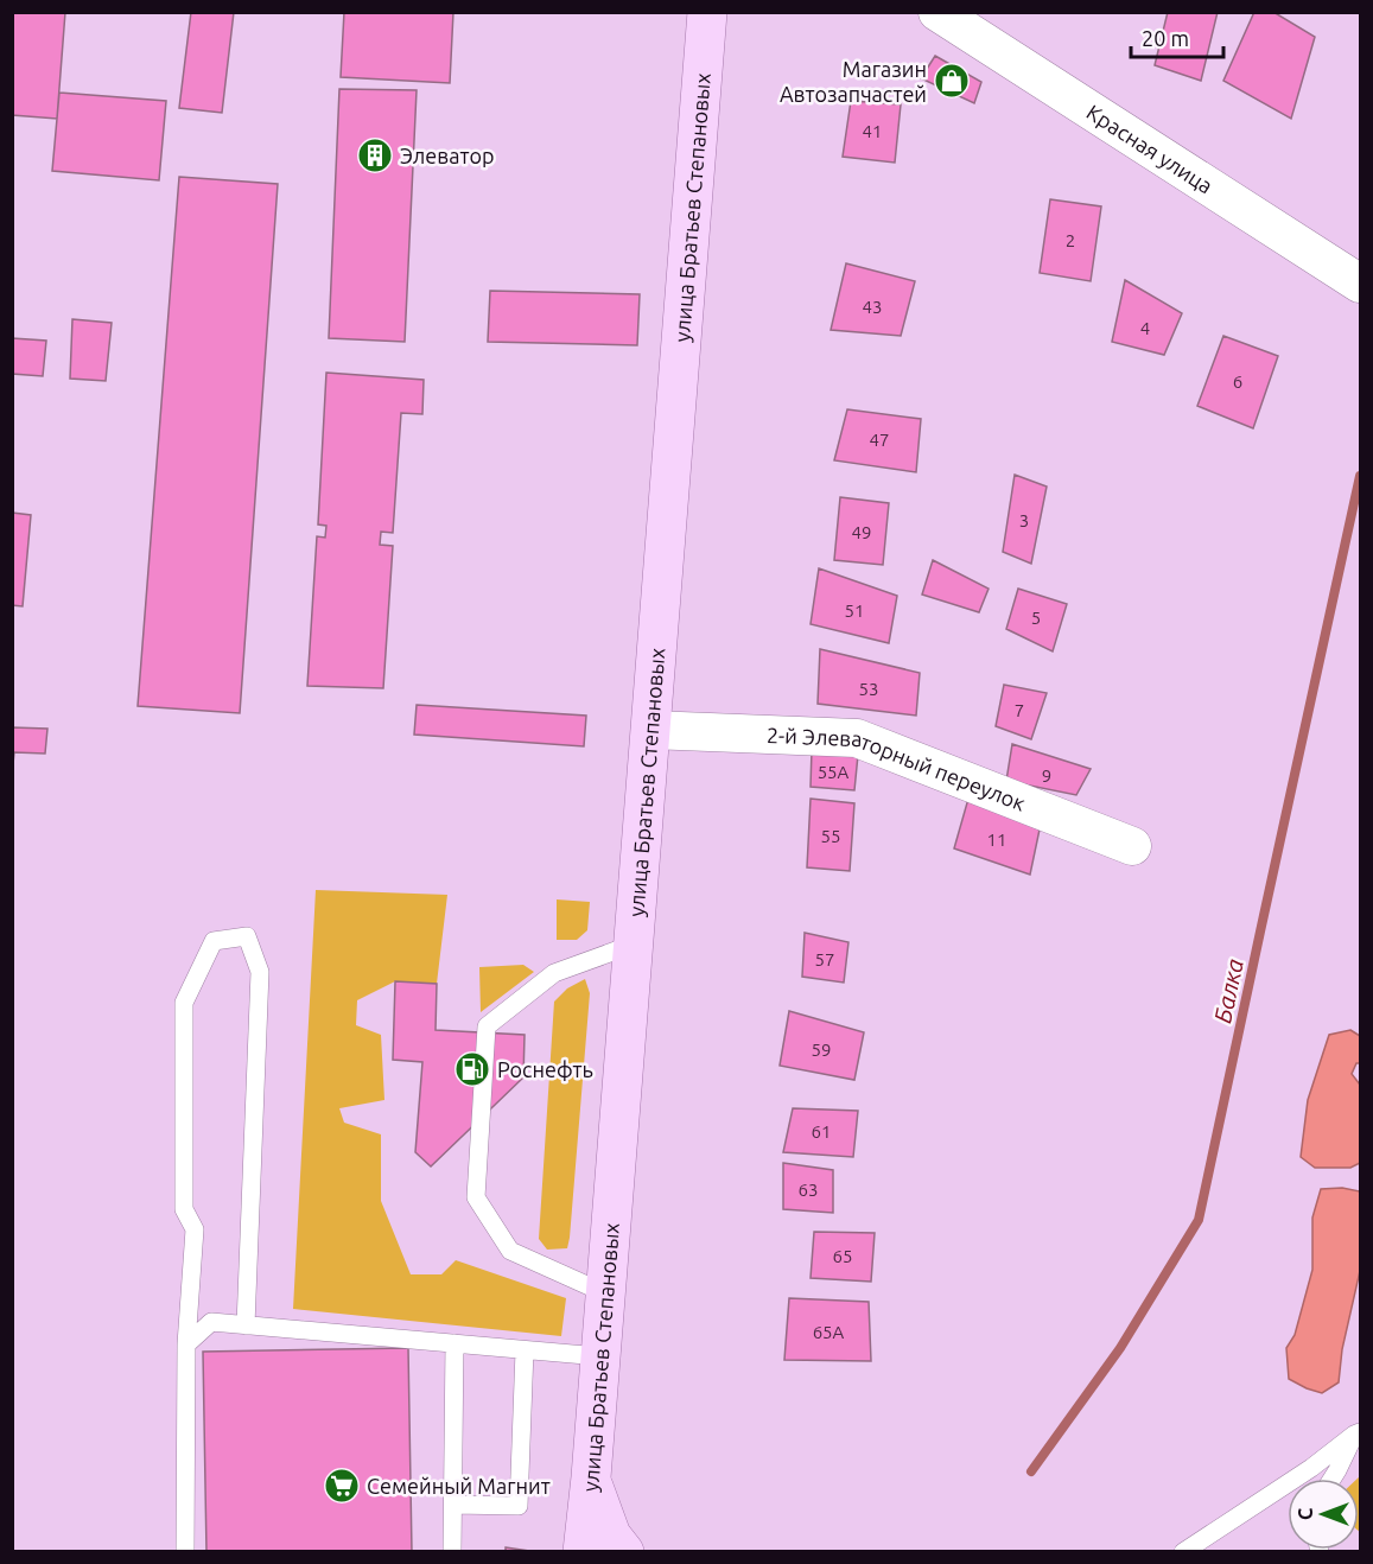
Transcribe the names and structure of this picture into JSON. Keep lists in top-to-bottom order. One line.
{"streets":{"main road":["улица Братьев Степановых"],"street":["Красная улица","2-й Элеваторный переулок"]},"crossings":[["улица Братьев Степановых","2-й Элеваторный переулок"]],"water":["Балка"],"places":{"shop":["Магазин Автозапчастей"],"building":["Элеватор"],"fuel station":["Роснефть"],"supermarket":["Семейный Магнит"]},"house_numbers":["41","2","43","4","6","47","3","49","51","5","53","7","55А","9","55","11","57","59","61","63","65","65А"],"scale_bar":"20 m","north":"left"}
